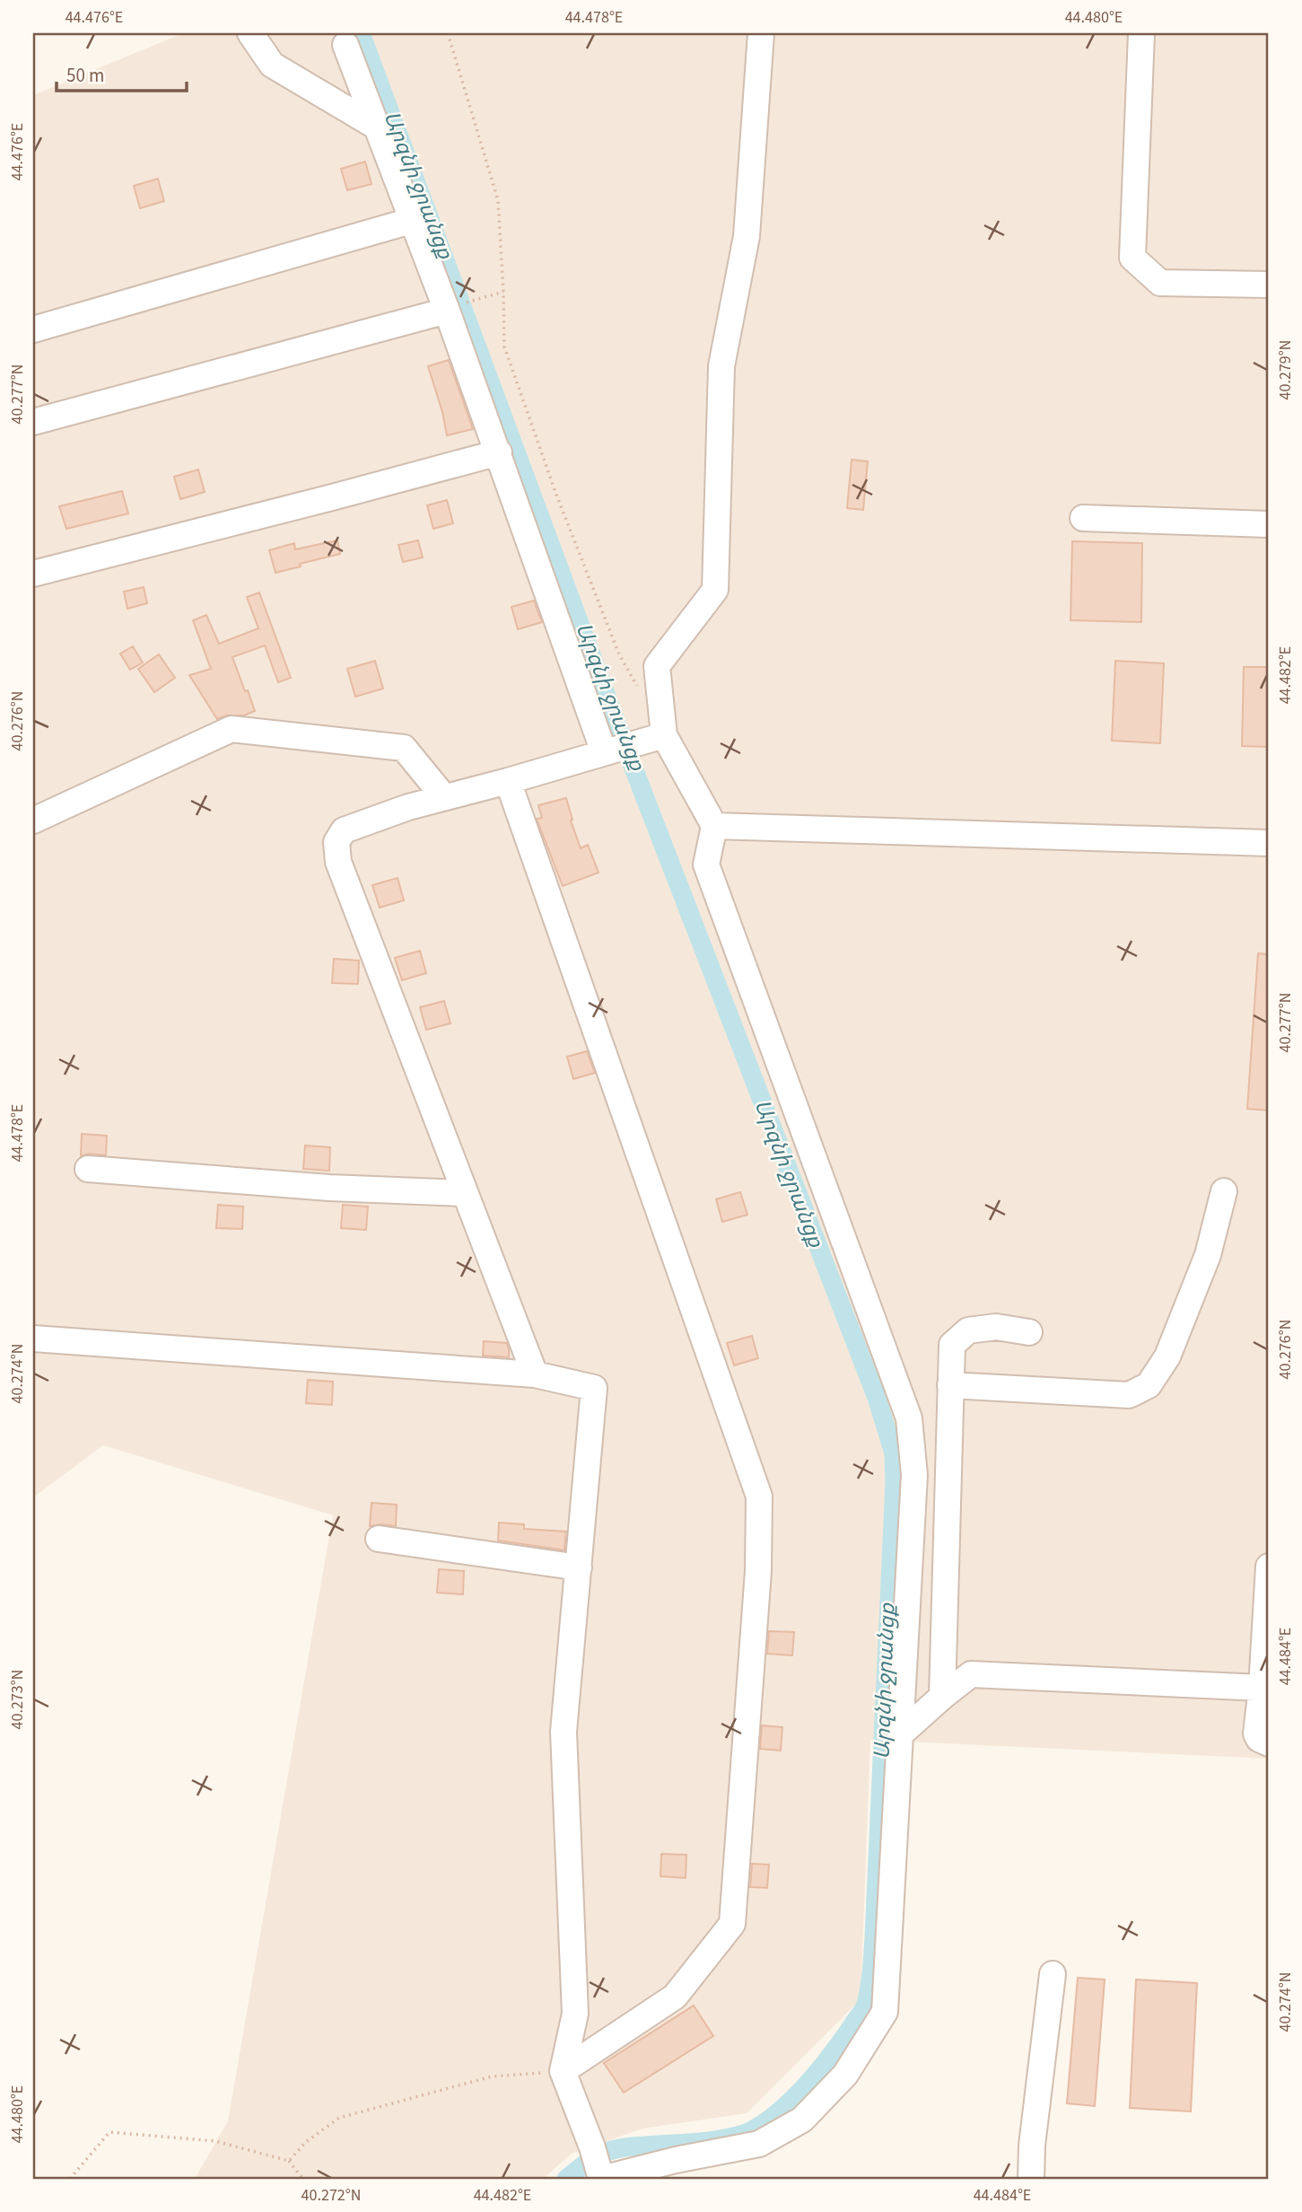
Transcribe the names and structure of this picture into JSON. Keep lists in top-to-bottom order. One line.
{"water":["Արզնի ջրանցք"],"scale_bar":"50 m","coordinates":["44.476°E","44.478°E","44.480°E","40.279°N","40.277°N","44.482°E","40.276°N","40.274°N","44.484°E","40.273°N","40.272°N"]}
